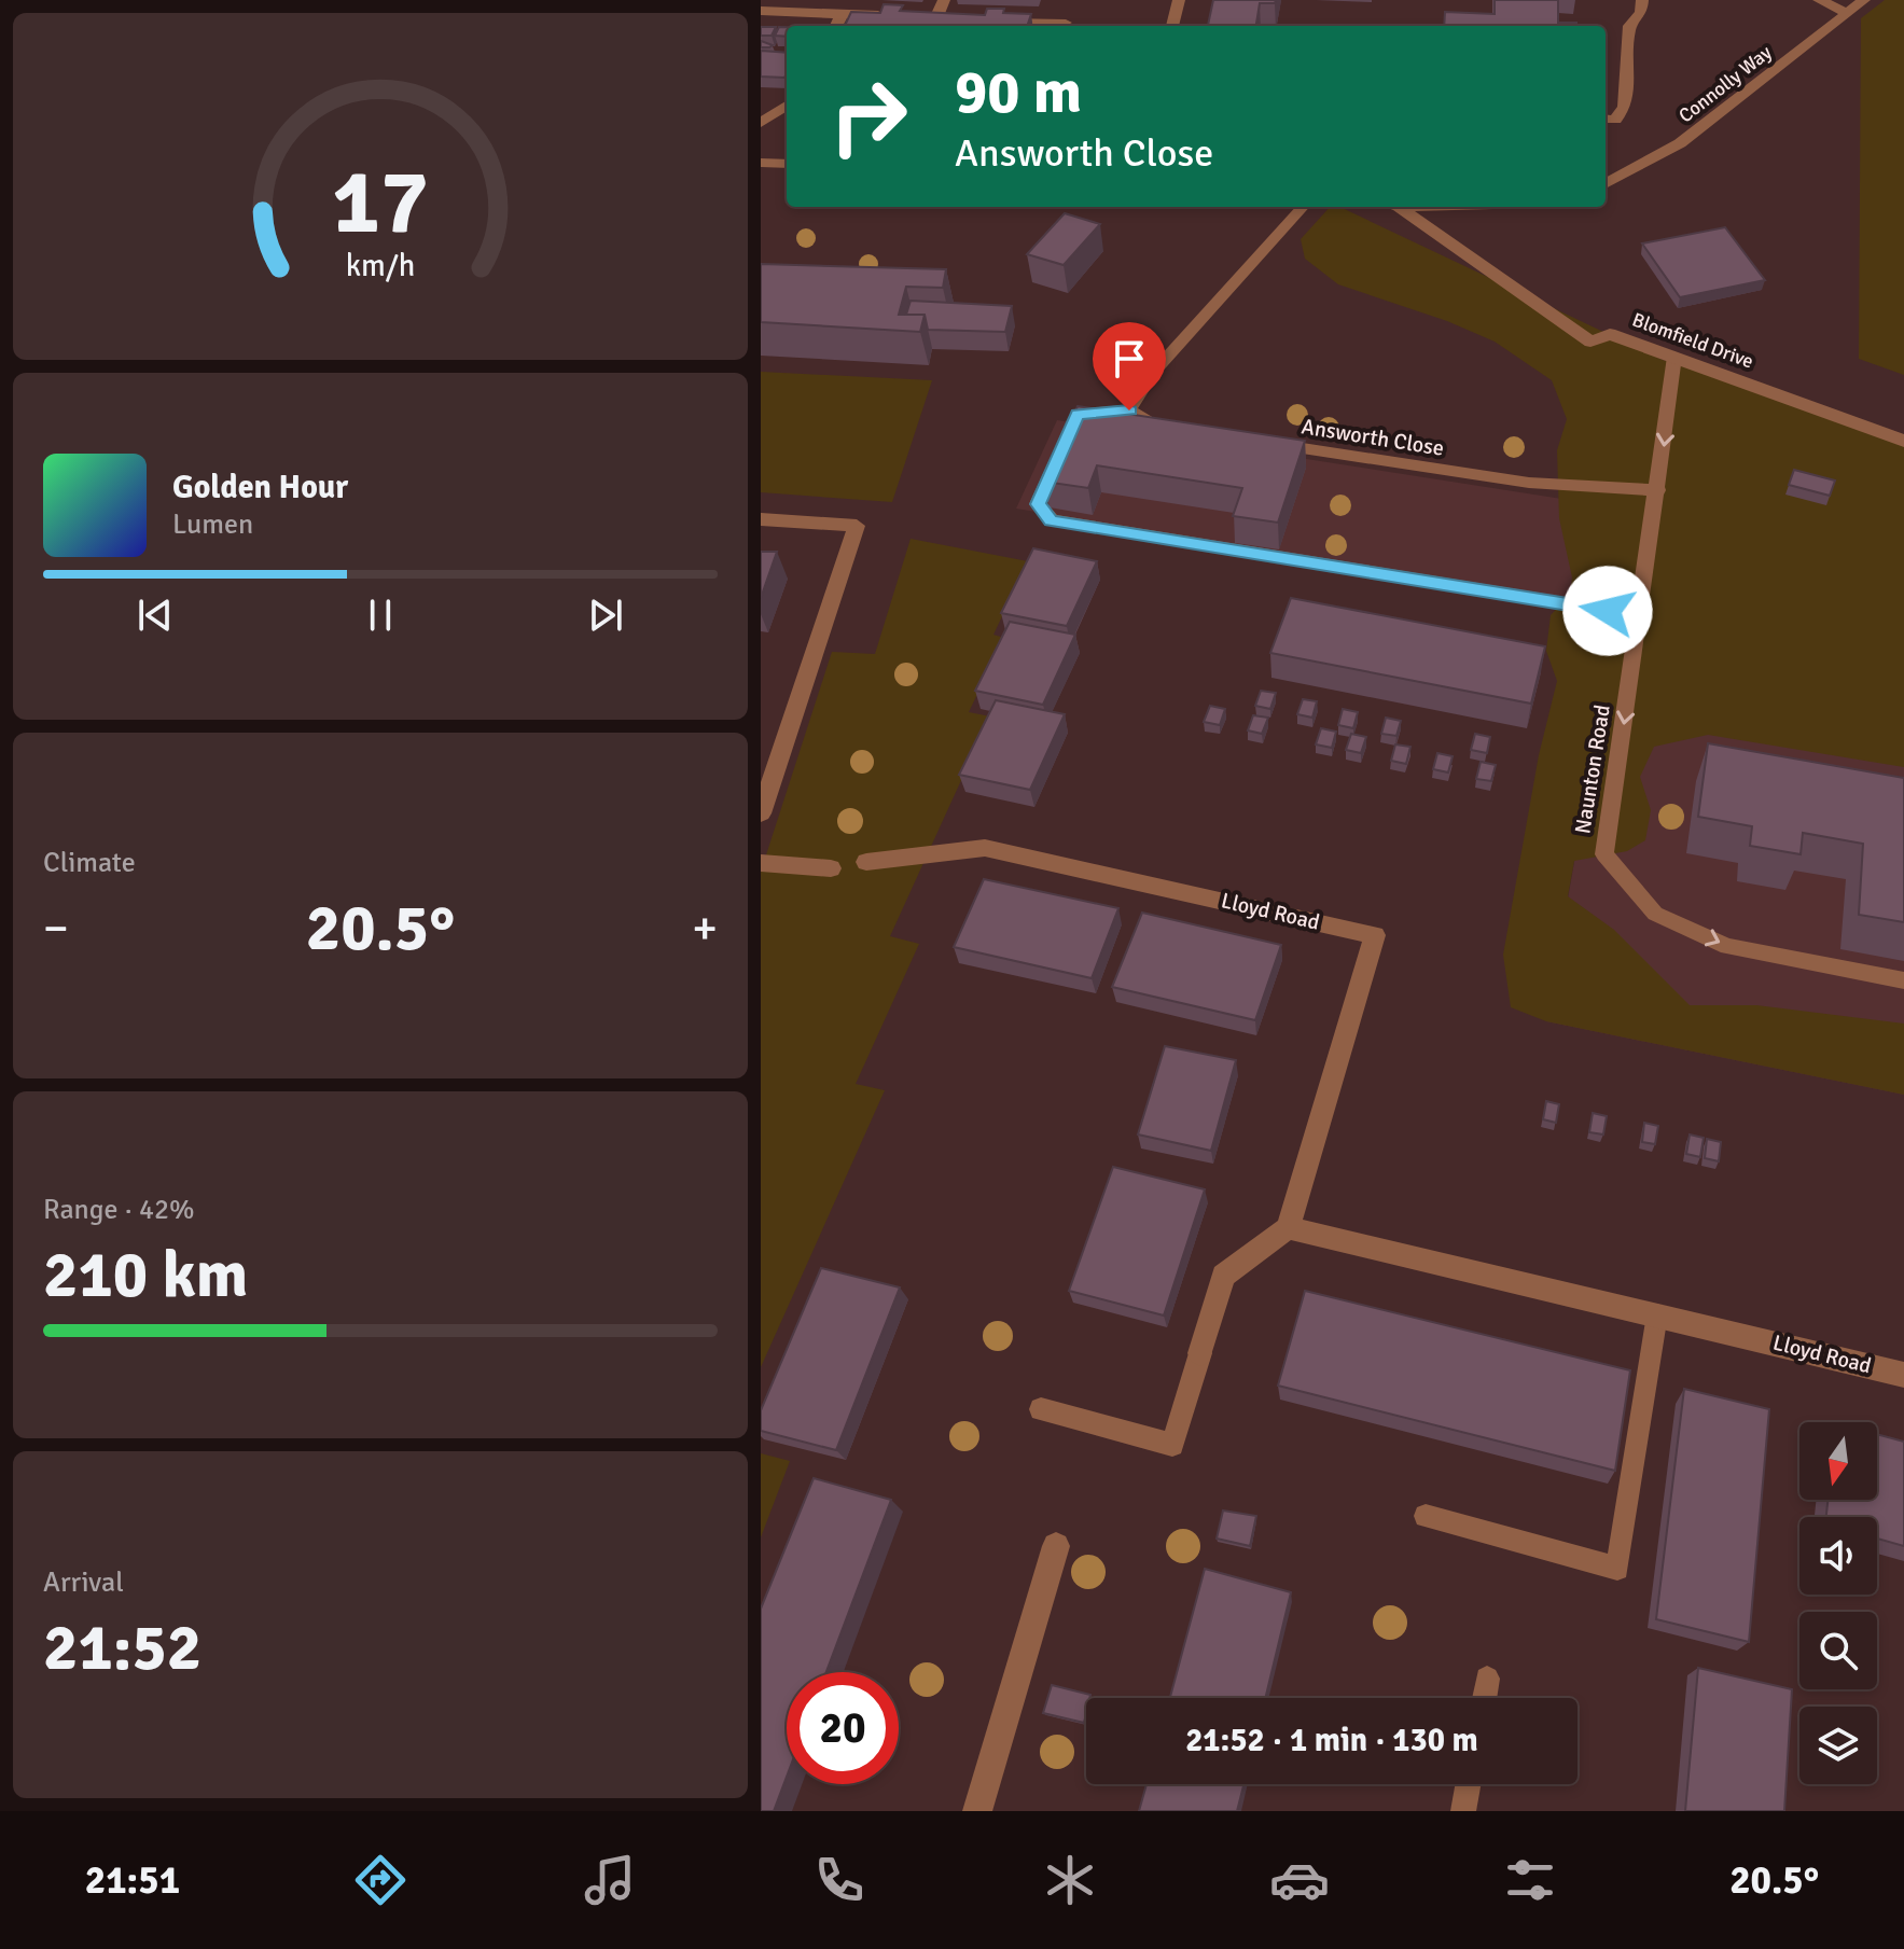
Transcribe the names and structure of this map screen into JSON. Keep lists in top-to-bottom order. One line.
{"streets":{"street":["Connolly Way","Blomfield Drive","Lloyd Road"],"lane":["Answorth Close","Naunton Road"]},"crossings":[["Blomfield Drive","Naunton Road"],["Answorth Close","Naunton Road"]],"north":"bottom","page":{"turn":["90 m","Answorth Close"],"song":["Golden Hour","Lumen"],"tile":["Climate",["Range · 42%","210 km"],["Arrival","21:52"]],"heat":["−","20.5°","+"],"limit":"20","trip":"21:52 · 1 min · 130 m","tabs":["21:51","20.5°"],"gauge":["17","km/h"]}}
